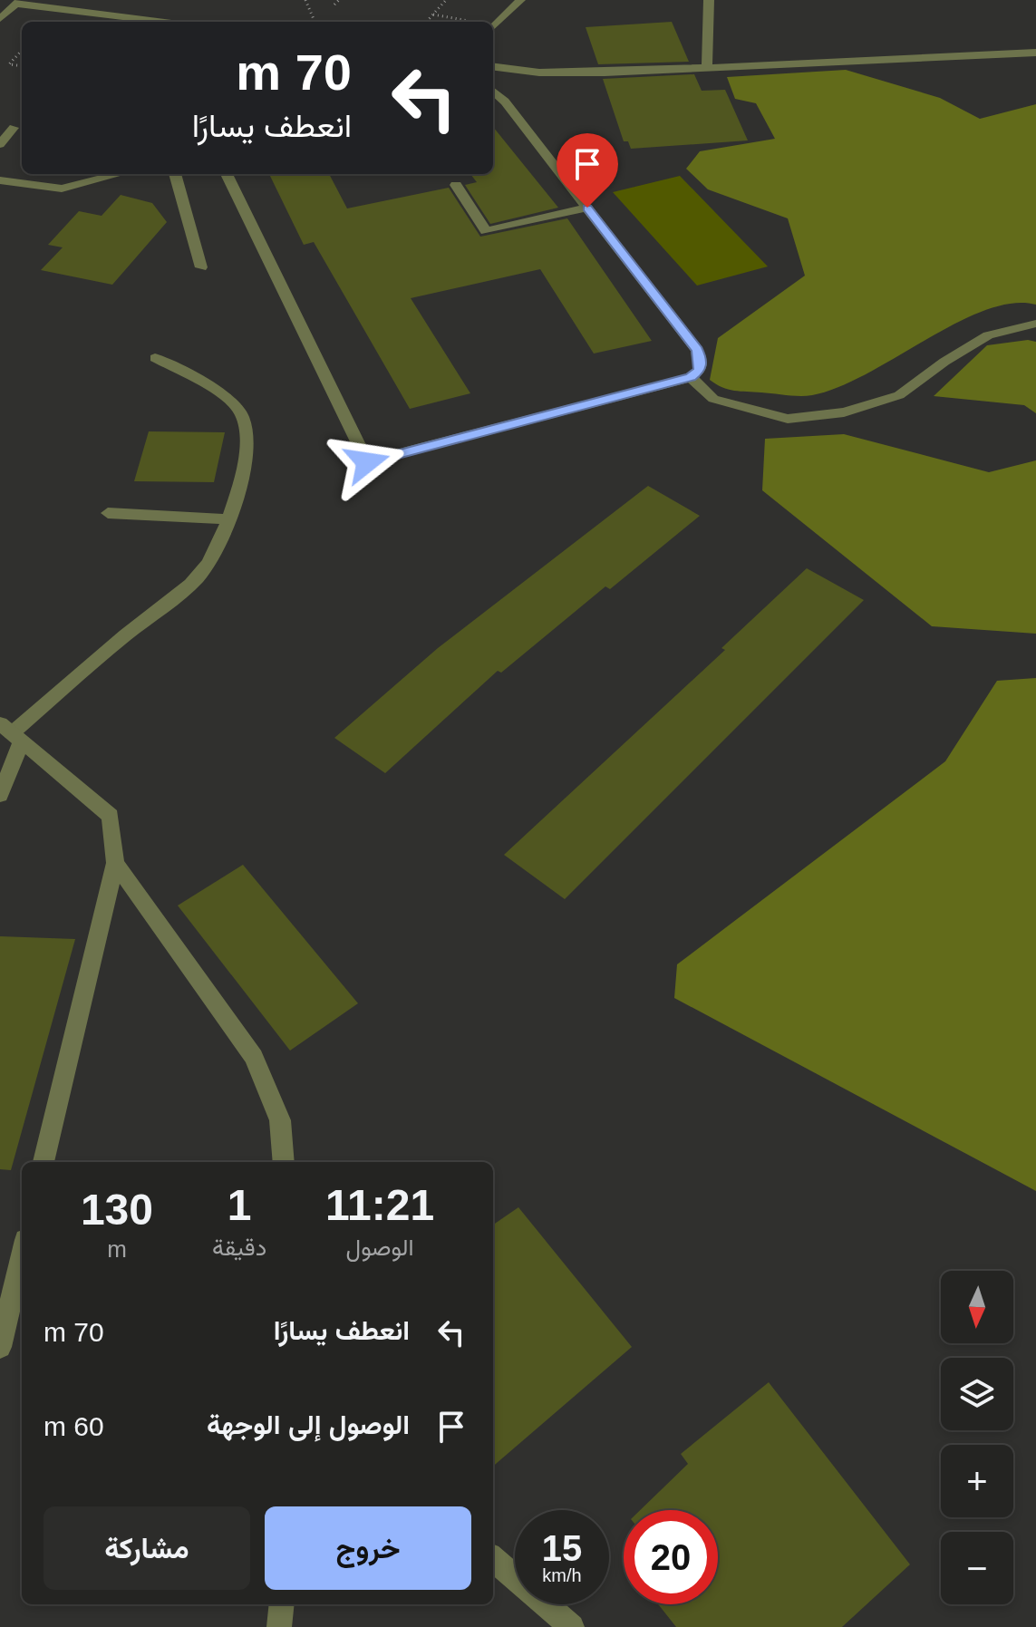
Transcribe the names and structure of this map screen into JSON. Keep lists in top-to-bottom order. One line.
{"north":"bottom","page":{"turn":["70 m","انعطف يسارًا"],"eta":["11:21","الوصول","1","دقيقة","130","m"],"map_buttons":["+","−"],"list":[{"name":"انعطف يسارًا","value":"70 m"},{"name":"الوصول إلى الوجهة","value":"60 m"}],"buttons":["خروج","مشاركة"],"speed":"15 km/h","limit":"20"}}
